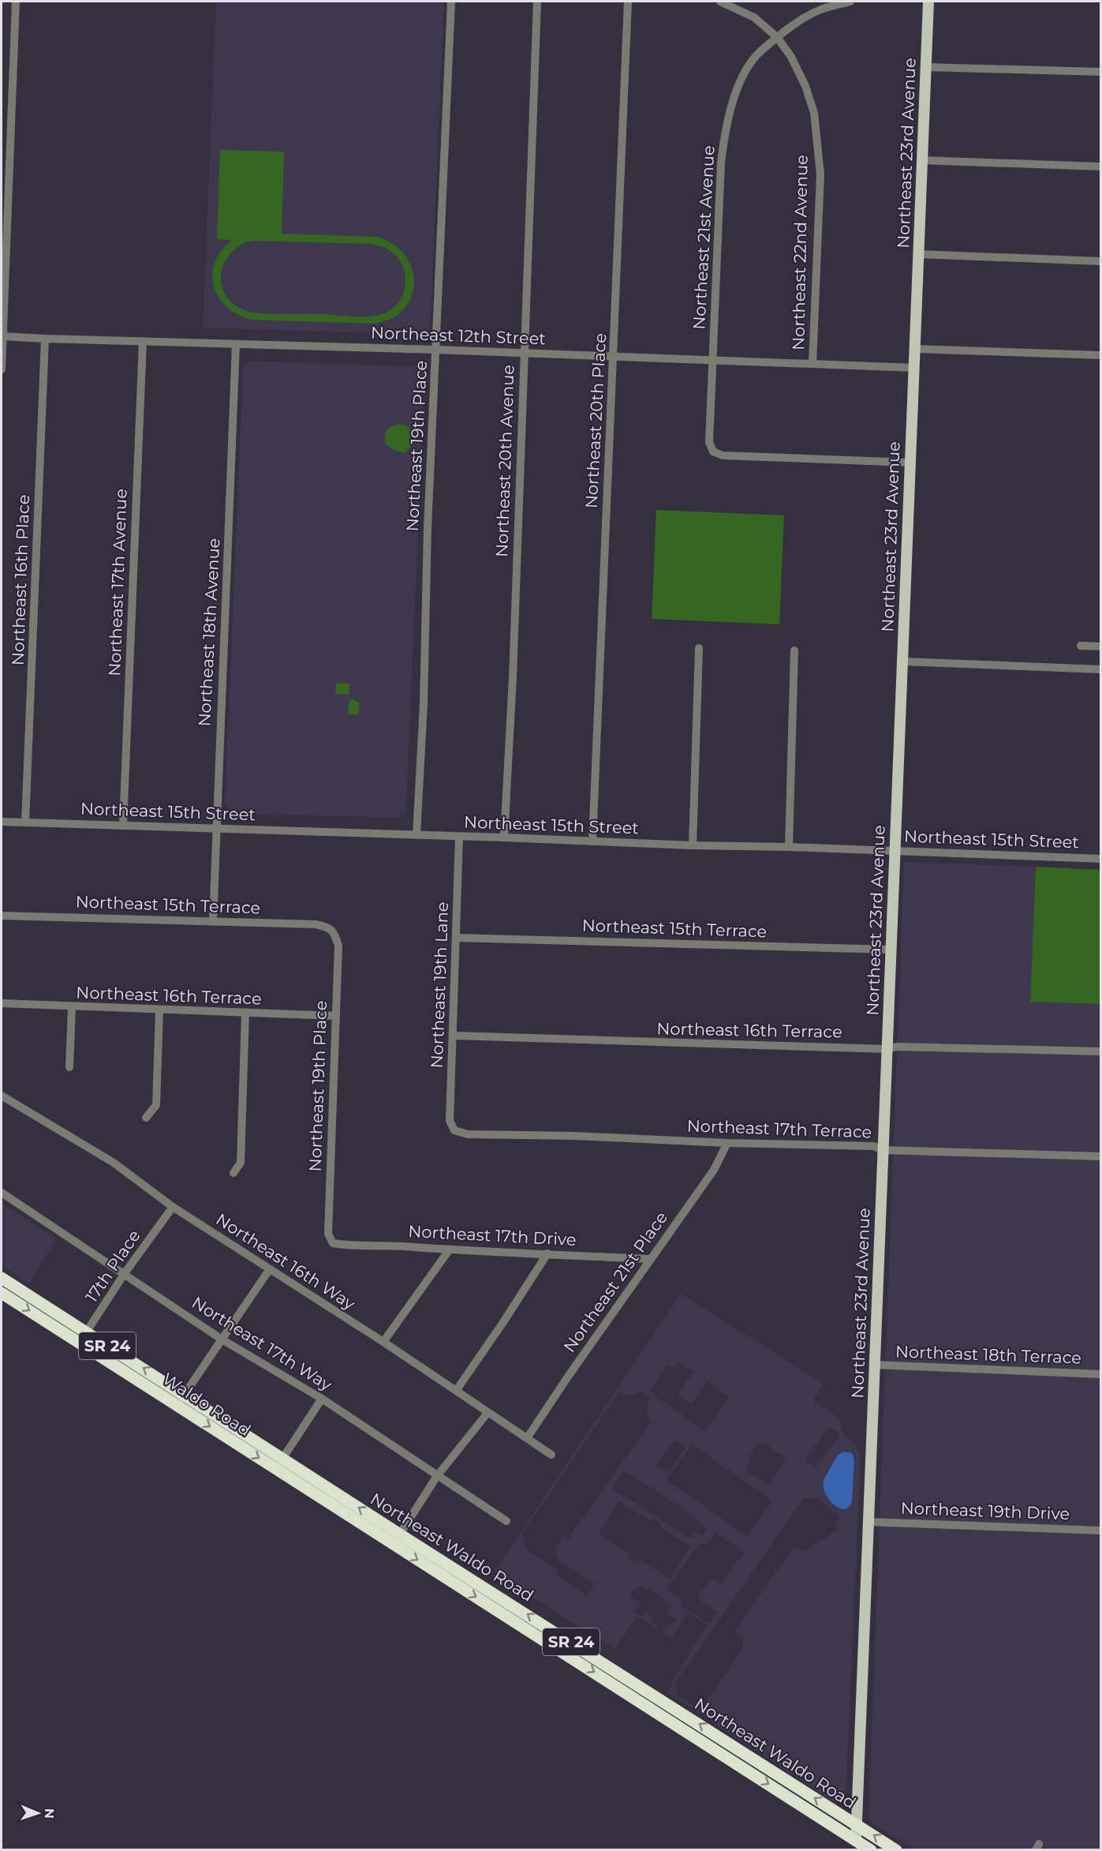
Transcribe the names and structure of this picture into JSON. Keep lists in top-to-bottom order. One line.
{"streets":{"highway":["SR 24","Waldo Road","Northeast Waldo Road"],"main road":["Northeast 23rd Avenue"],"street":["Northeast 21st Avenue","Northeast 22nd Avenue","Northeast 12th Street","Northeast 20th Place","Northeast 19th Place","Northeast 20th Avenue","Northeast 16th Place","Northeast 17th Avenue","Northeast 18th Avenue","Northeast 15th Street","Northeast 15th Terrace","Northeast 19th Lane","Northeast 16th Terrace","Northeast 17th Terrace","Northeast 17th Drive","Northeast 16th Way","17th Place","Northeast 21st Place","Northeast 17th Way","Northeast 18th Terrace","Northeast 19th Drive"]},"crossings":[["Northeast 23rd Avenue","Northeast 21st Avenue"],["Northeast 23rd Avenue","Northeast 12th Street"],["Northeast 23rd Avenue","Northeast 15th Street"],["Northeast 23rd Avenue","Northeast 15th Terrace"],["Northeast 23rd Avenue","Northeast 16th Terrace"],["Northeast 23rd Avenue","Northeast 17th Terrace"],["Northeast 23rd Avenue","SR 24"],["Northeast 23rd Avenue","Northeast 18th Terrace"],["Northeast 23rd Avenue","Northeast 19th Drive"],["Northeast 23rd Avenue","Northeast Waldo Road"],["Northeast 21st Avenue","Northeast 22nd Avenue"],["Northeast 21st Avenue","Northeast 12th Street"],["Northeast 22nd Avenue","Northeast 12th Street"],["Northeast 12th Street","Northeast 20th Place"],["Northeast 12th Street","Northeast 19th Place"],["Northeast 12th Street","Northeast 20th Avenue"],["Northeast 12th Street","Northeast 16th Place"],["Northeast 12th Street","Northeast 17th Avenue"],["Northeast 12th Street","Northeast 18th Avenue"],["Northeast 20th Place","Northeast 15th Street"],["Northeast 19th Place","Northeast 15th Street"],["Northeast 19th Place","Northeast 15th Terrace"],["Northeast 19th Place","Northeast 16th Terrace"],["Northeast 19th Place","Northeast 17th Drive"],["Northeast 20th Avenue","Northeast 15th Street"],["Northeast 16th Place","Northeast 15th Street"],["Northeast 17th Avenue","Northeast 15th Street"],["Northeast 18th Avenue","Northeast 15th Street"],["Northeast 18th Avenue","Northeast 15th Terrace"],["Northeast 15th Street","Northeast 19th Lane"],["Northeast 15th Terrace","Northeast 19th Lane"],["Northeast 19th Lane","Northeast 16th Terrace"],["Northeast 19th Lane","Northeast 17th Terrace"],["Northeast 17th Terrace","Northeast 21st Place"],["Northeast 17th Drive","Northeast 21st Place"],["Northeast 16th Way","17th Place"],["Northeast 16th Way","Northeast 21st Place"],["17th Place","Northeast 17th Way"],["17th Place","Waldo Road"],["17th Place","Northeast Waldo Road"],["SR 24","Northeast Waldo Road"],["Waldo Road","Northeast Waldo Road"]],"one_way":["Waldo Road"],"north":"right"}
